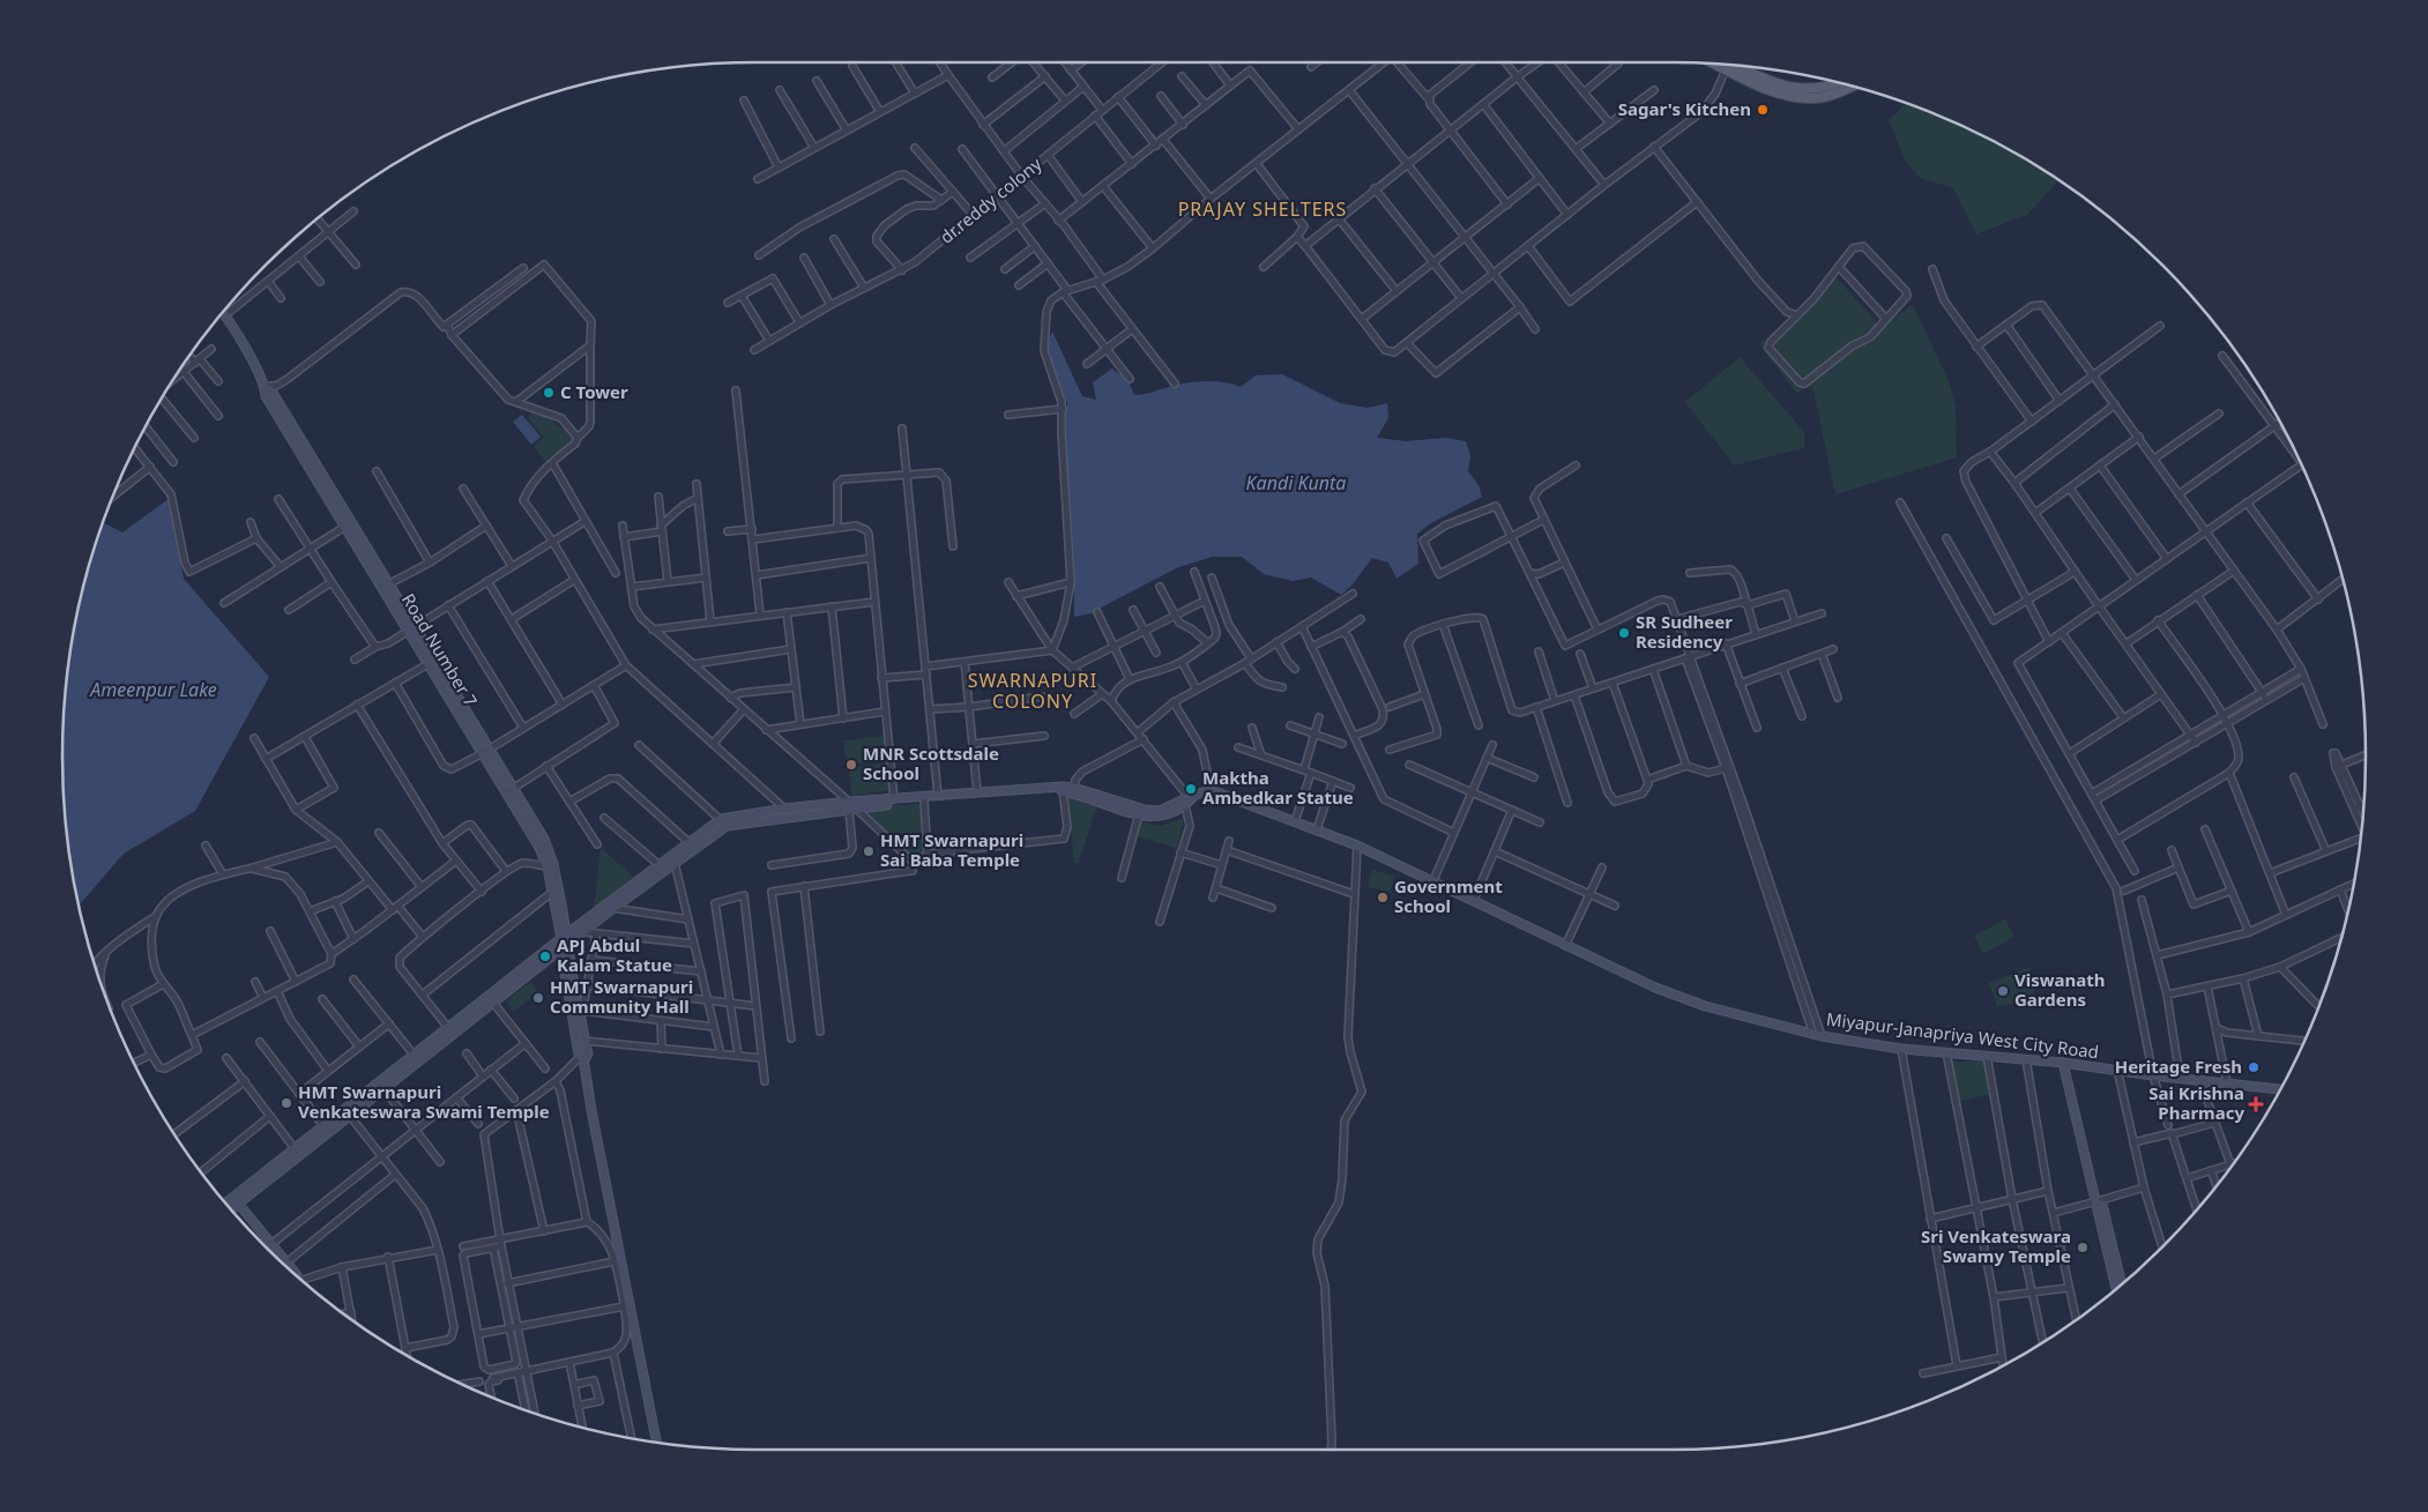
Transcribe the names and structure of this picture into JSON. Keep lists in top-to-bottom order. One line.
{"streets":{"street":["dr.reddy colony","Road Number 7","Miyapur-Janapriya West City Road"]},"districts":["PRAJAY SHELTERS","SWARNAPURI COLONY"],"water":["Kandi Kunta","Ameenpur Lake"],"places":{"other":["Sagar's Kitchen","C Tower","SR Sudheer Residency","MNR Scottsdale School","Maktha Ambedkar Statue","HMT Swarnapuri Sai Baba Temple","Government School","APJ Abdul Kalam Statue","Viswanath Gardens","HMT Swarnapuri Community Hall","Heritage Fresh","HMT Swarnapuri Venkateswara Swami Temple","Sri Venkateswara Swamy Temple"],"health":["Sai Krishna Pharmacy"]}}
